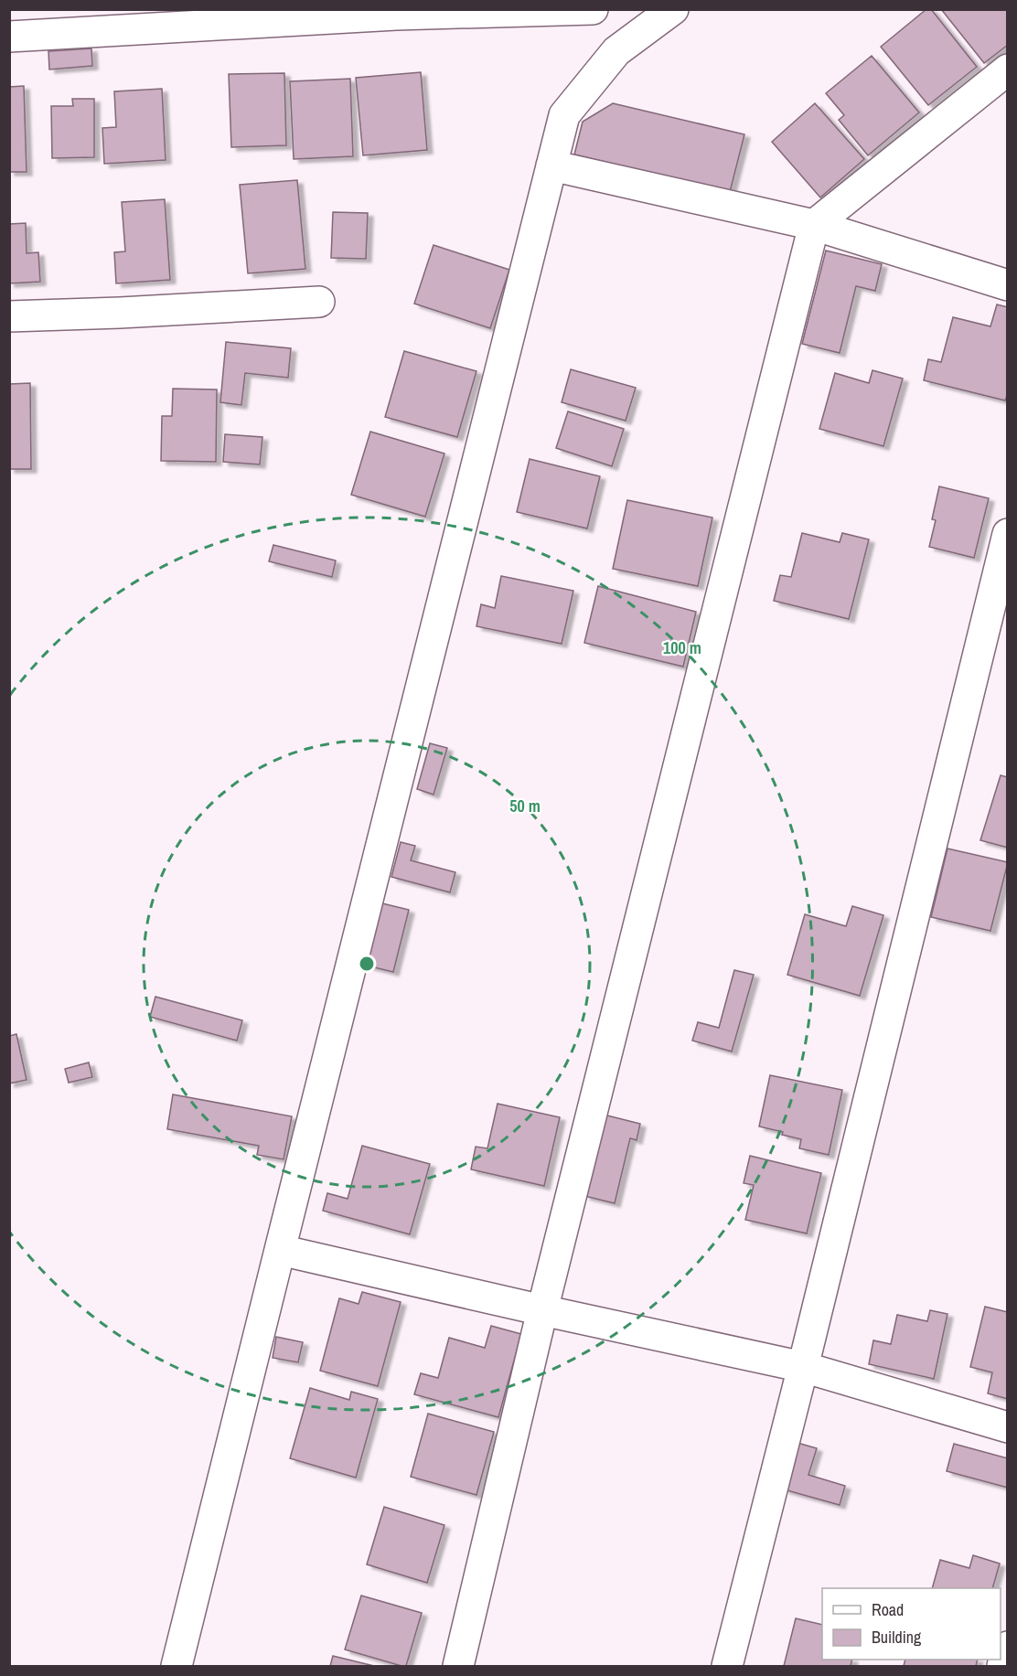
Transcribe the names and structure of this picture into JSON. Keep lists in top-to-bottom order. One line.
{"legend":["Road","Building"],"rings":["100 m","50 m"]}
